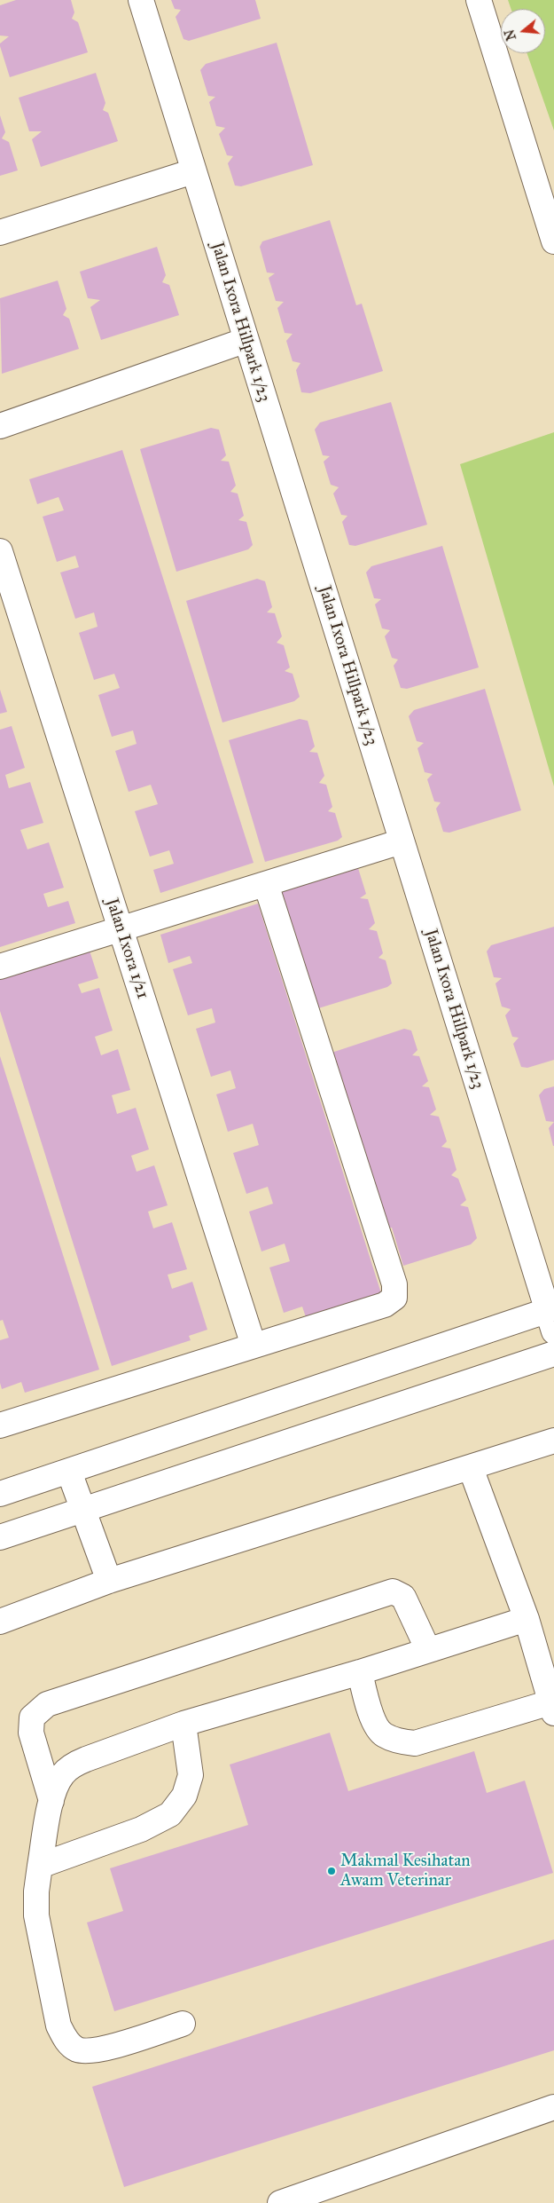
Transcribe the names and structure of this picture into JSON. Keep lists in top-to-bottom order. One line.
{"streets":{"street":["Jalan Ixora Hillpark 1/23","Jalan Ixora 1/21"]},"places":["Makmal Kesihatan Awam Veterinar"],"north":"left"}
